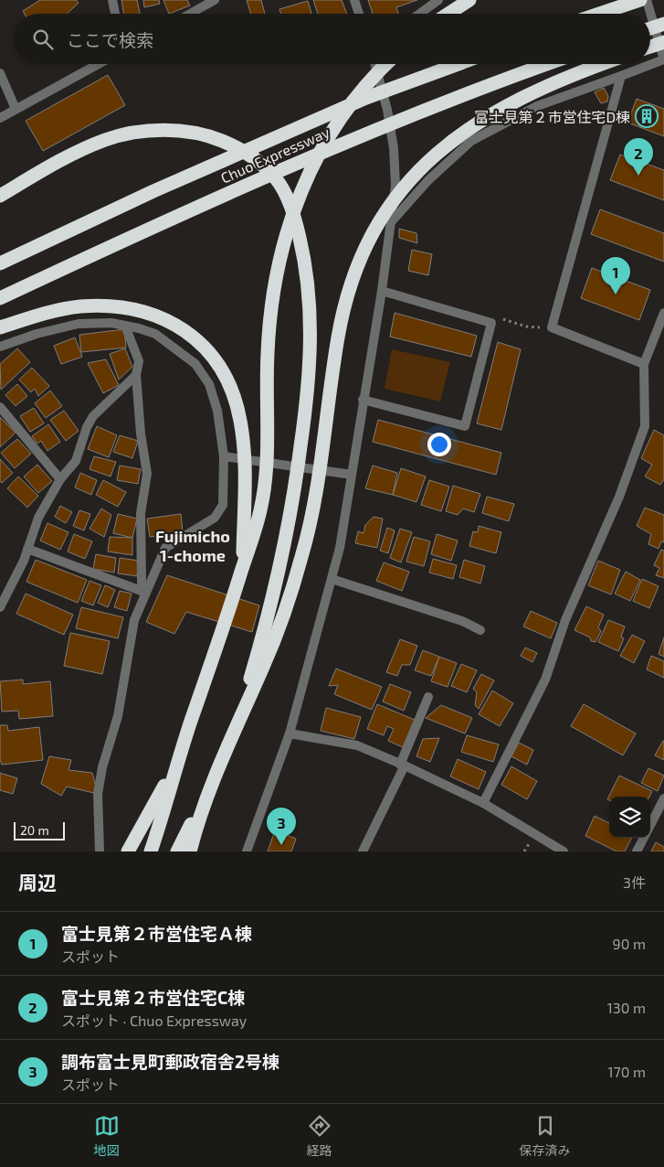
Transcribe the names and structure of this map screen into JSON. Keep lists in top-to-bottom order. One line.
{"streets":{"highway":["Chuo Expressway"]},"districts":["Fujimicho 1-chome"],"places":{"building":["富士見第２市営住宅D棟"]},"scale_bar":"20 m","page":{"search":"ここで検索","pins":["2","1","3"],"scale":"20 m","heading":["周辺","3件"],"list":[{"mark":"1","name":"富士見第２市営住宅Ａ棟","note":"スポット","value":"90 m"},{"mark":"2","name":"富士見第２市営住宅C棟","note":"スポット · Chuo Expressway","value":"130 m"},{"mark":"3","name":"調布富士見町郵政宿舎2号棟","note":"スポット","value":"170 m"}],"nav":["地図","経路","保存済み"]}}
